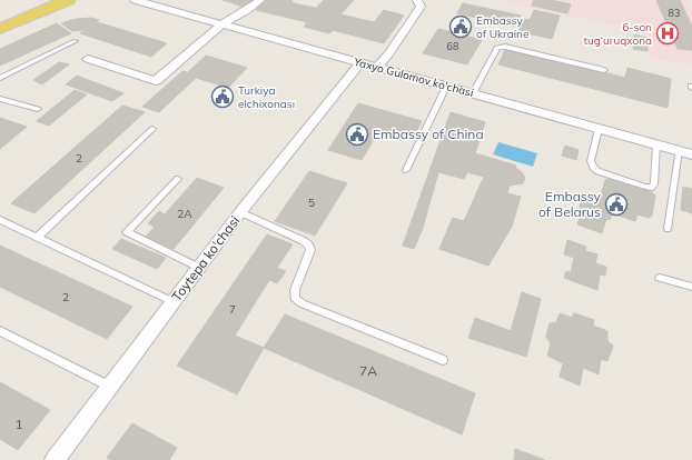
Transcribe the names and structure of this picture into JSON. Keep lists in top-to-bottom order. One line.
{"streets":{"street":["Yaxyo Gulomov ko'chasi","Toytepa ko'chasi"]},"crossings":[["Yaxyo Gulomov ko'chasi","Toytepa ko'chasi"]],"places":{"public building":["Embassy of Ukraine","Turkiya elchixonası","Embassy of China","Embassy of Belarus"],"hospital":["6-son tug‘uruqxona"]},"house_numbers":["83","68","2","5","2A","2","7","7A","1"]}
